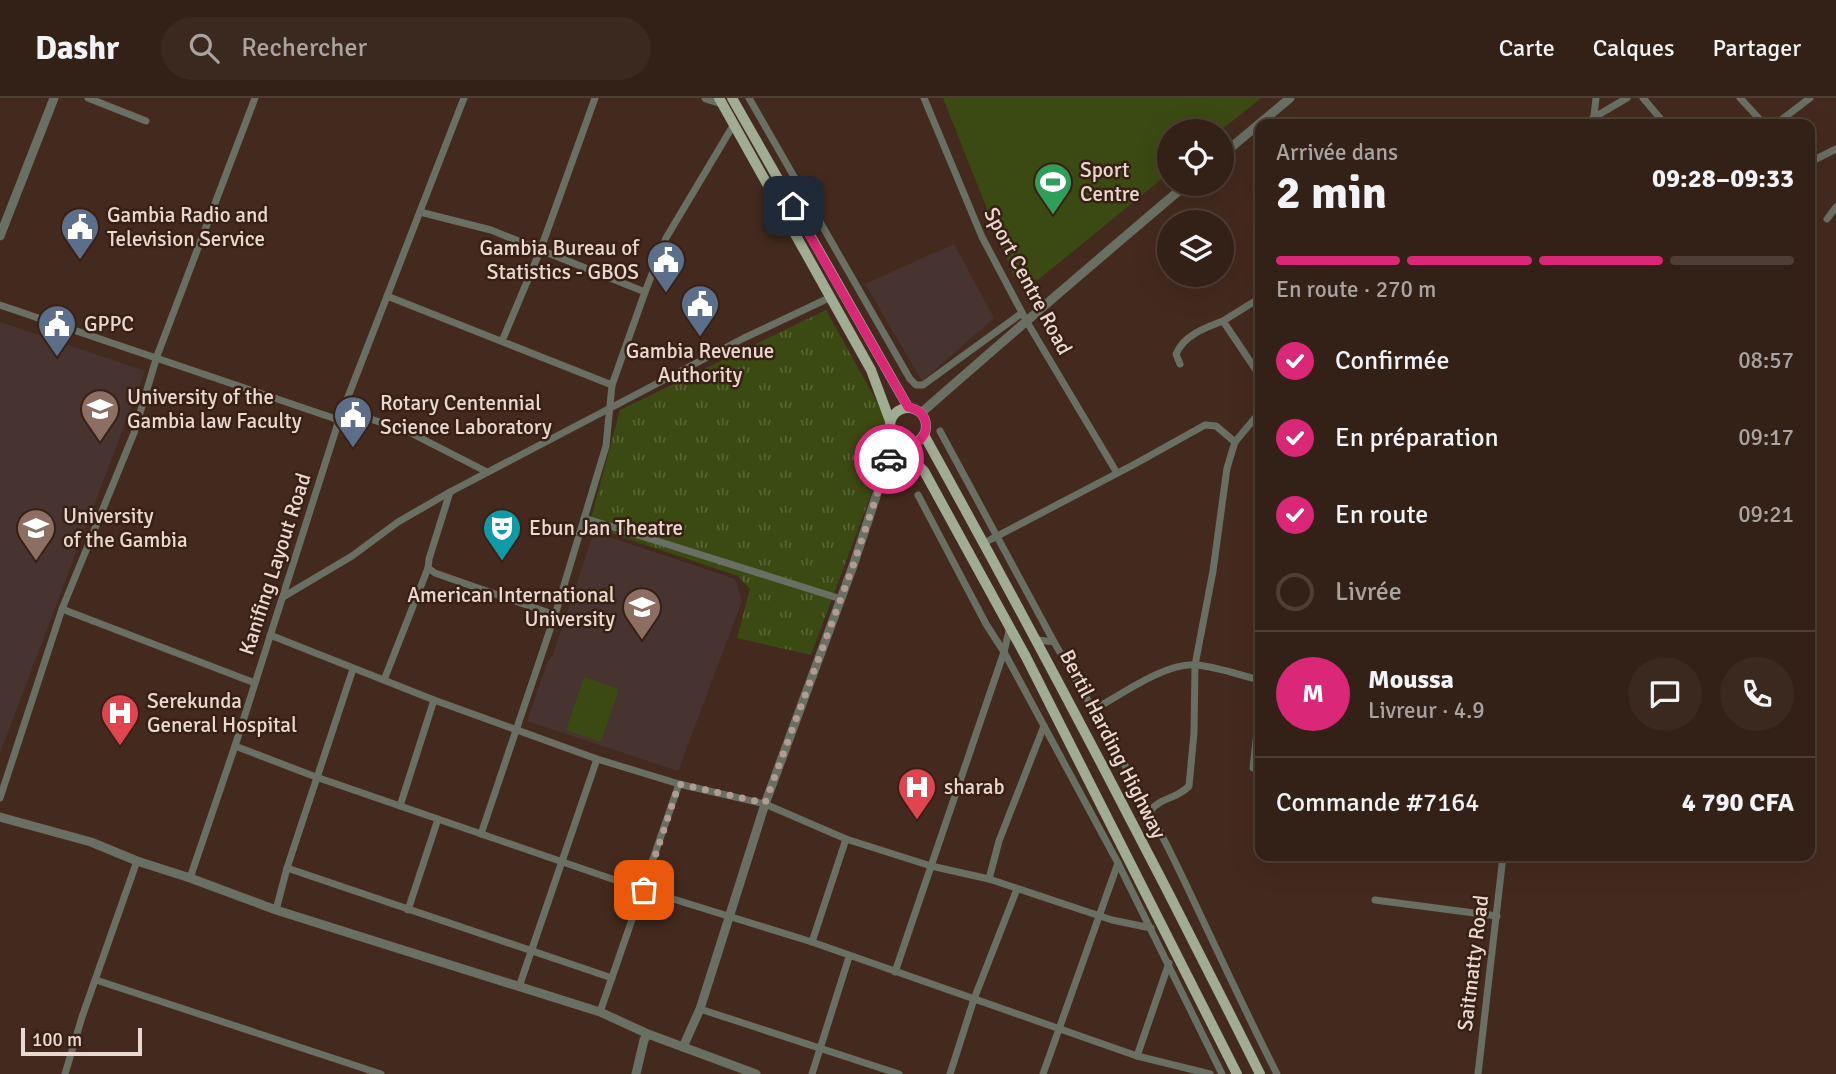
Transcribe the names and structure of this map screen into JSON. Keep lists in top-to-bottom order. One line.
{"streets":{"main road":["Bertil Harding Highway"],"street":["Sport Centre Road","Kanifing Layout Road","Saitmatty Road"]},"places":{"sports":["Sport Centre"],"public building":["Gambia Radio and Television Service","Gambia Bureau of Statistics - GBOS","Gambia Revenue Authority","GPPC","Rotary Centennial Science Laboratory"],"school or university":["University of the Gambia law Faculty","University of the Gambia","American International University"],"theatre":["Ebun Jan Theatre"],"hospital":["Serekunda General Hospital","sharab"]},"scale_bar":"100 m","page":{"header":"Dashr","search":"Rechercher","nav":["Carte","Calques","Partager"],"heading":["2 min","Arrivée dans","09:28–09:33"],"panel":["Moussa","Livreur · 4.9","Commande #7164","4 790 CFA"],"bar":"En route · 270 m","list":[["Confirmée","08:57"],["En préparation","09:17"],["En route","09:21"],"Livrée"],"round":"M","scale":"100 m"}}
